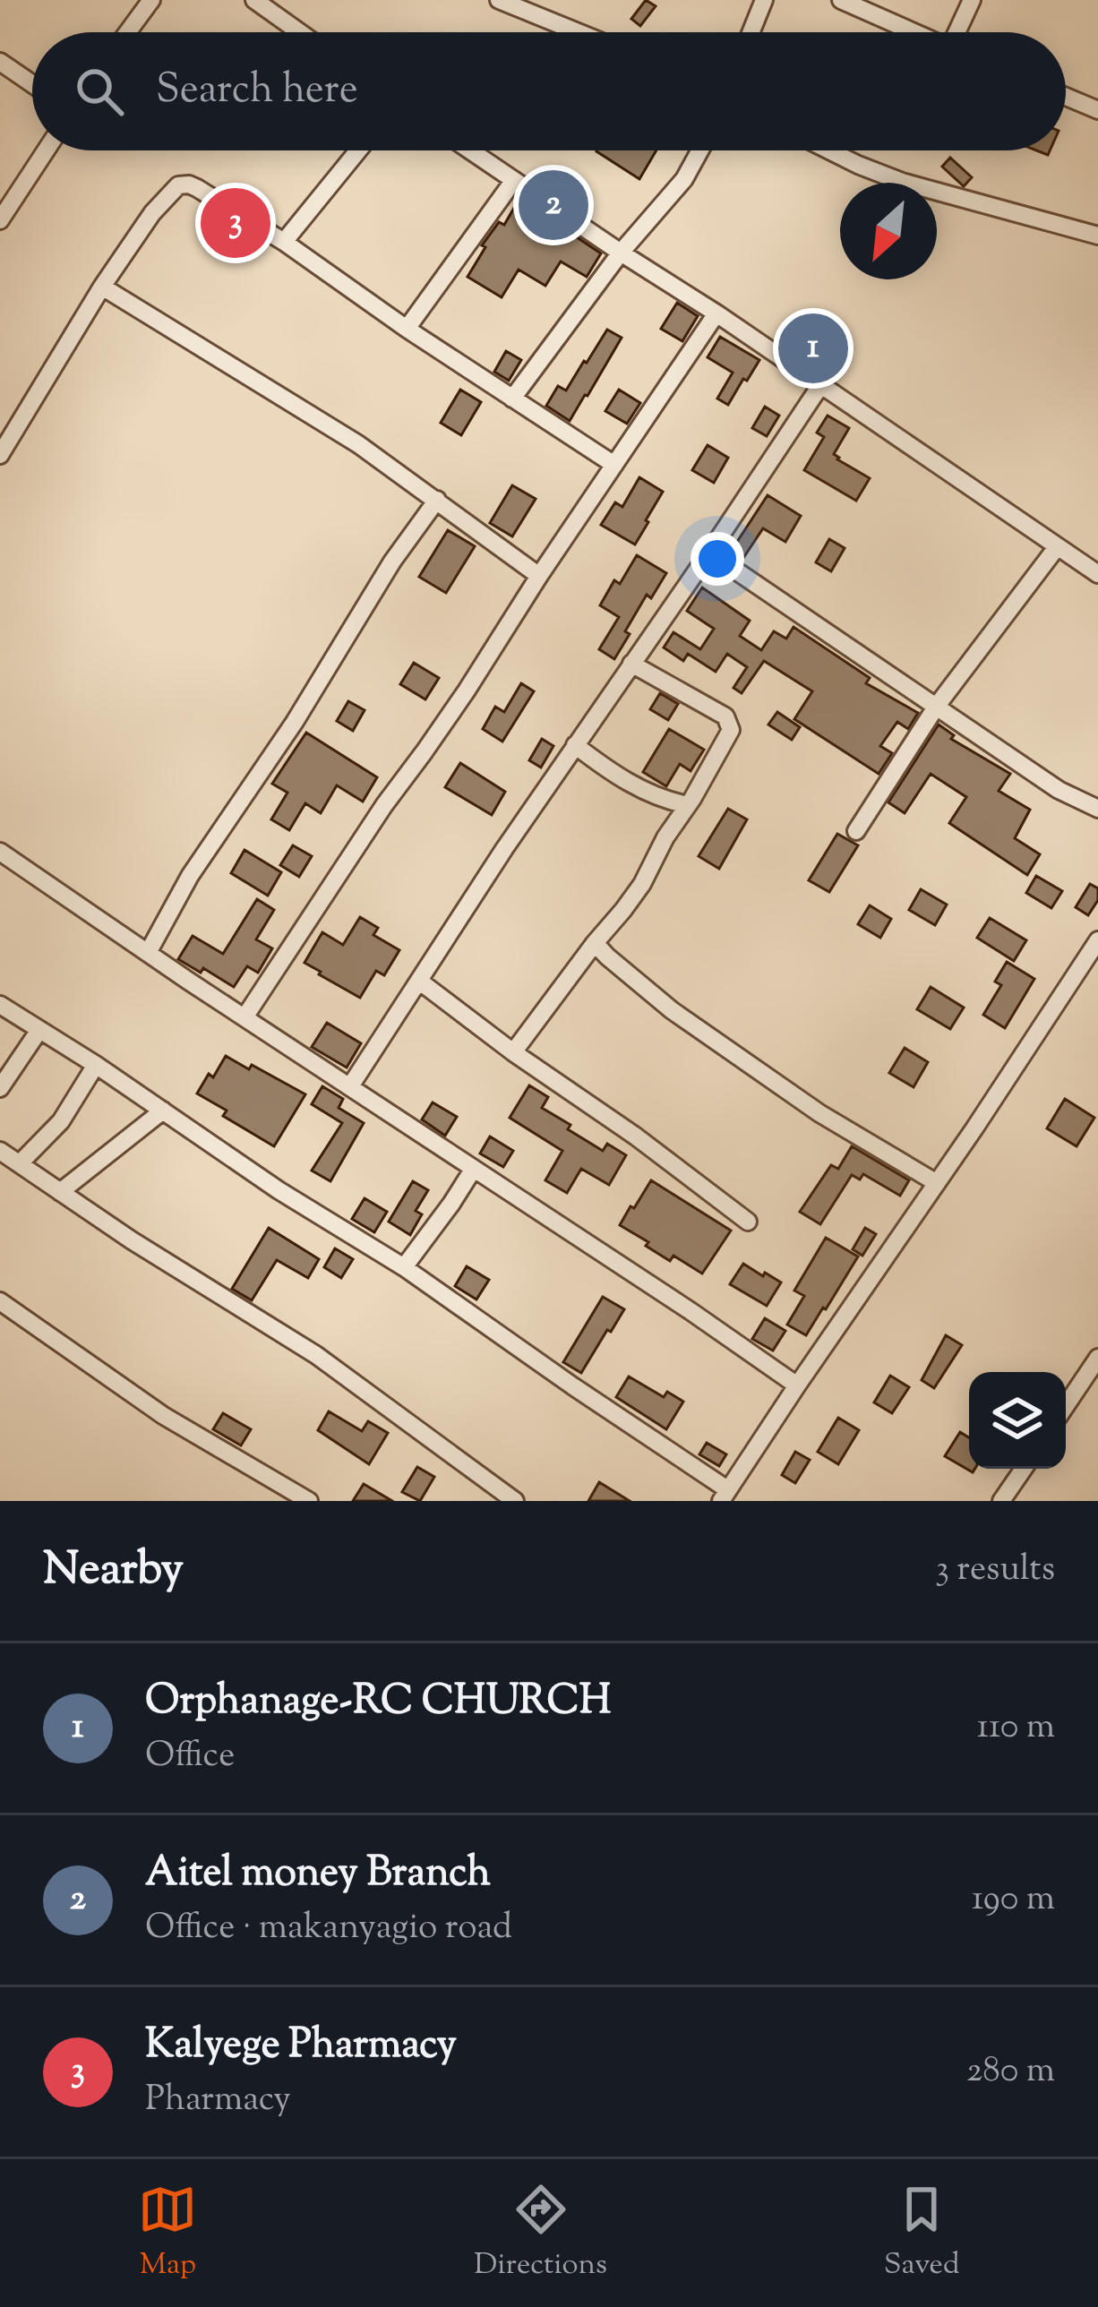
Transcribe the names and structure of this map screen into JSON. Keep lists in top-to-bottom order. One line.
{"north":"bottom left","page":{"search":"Search here","pins":["2","3","1"],"heading":["Nearby","3 results"],"list":[{"mark":"1","name":"Orphanage-RC CHURCH","note":"Office","value":"110 m"},{"mark":"2","name":"Aitel money Branch","note":"Office · makanyagio road","value":"190 m"},{"mark":"3","name":"Kalyege Pharmacy","note":"Pharmacy","value":"280 m"}],"nav":["Map","Directions","Saved"]}}
